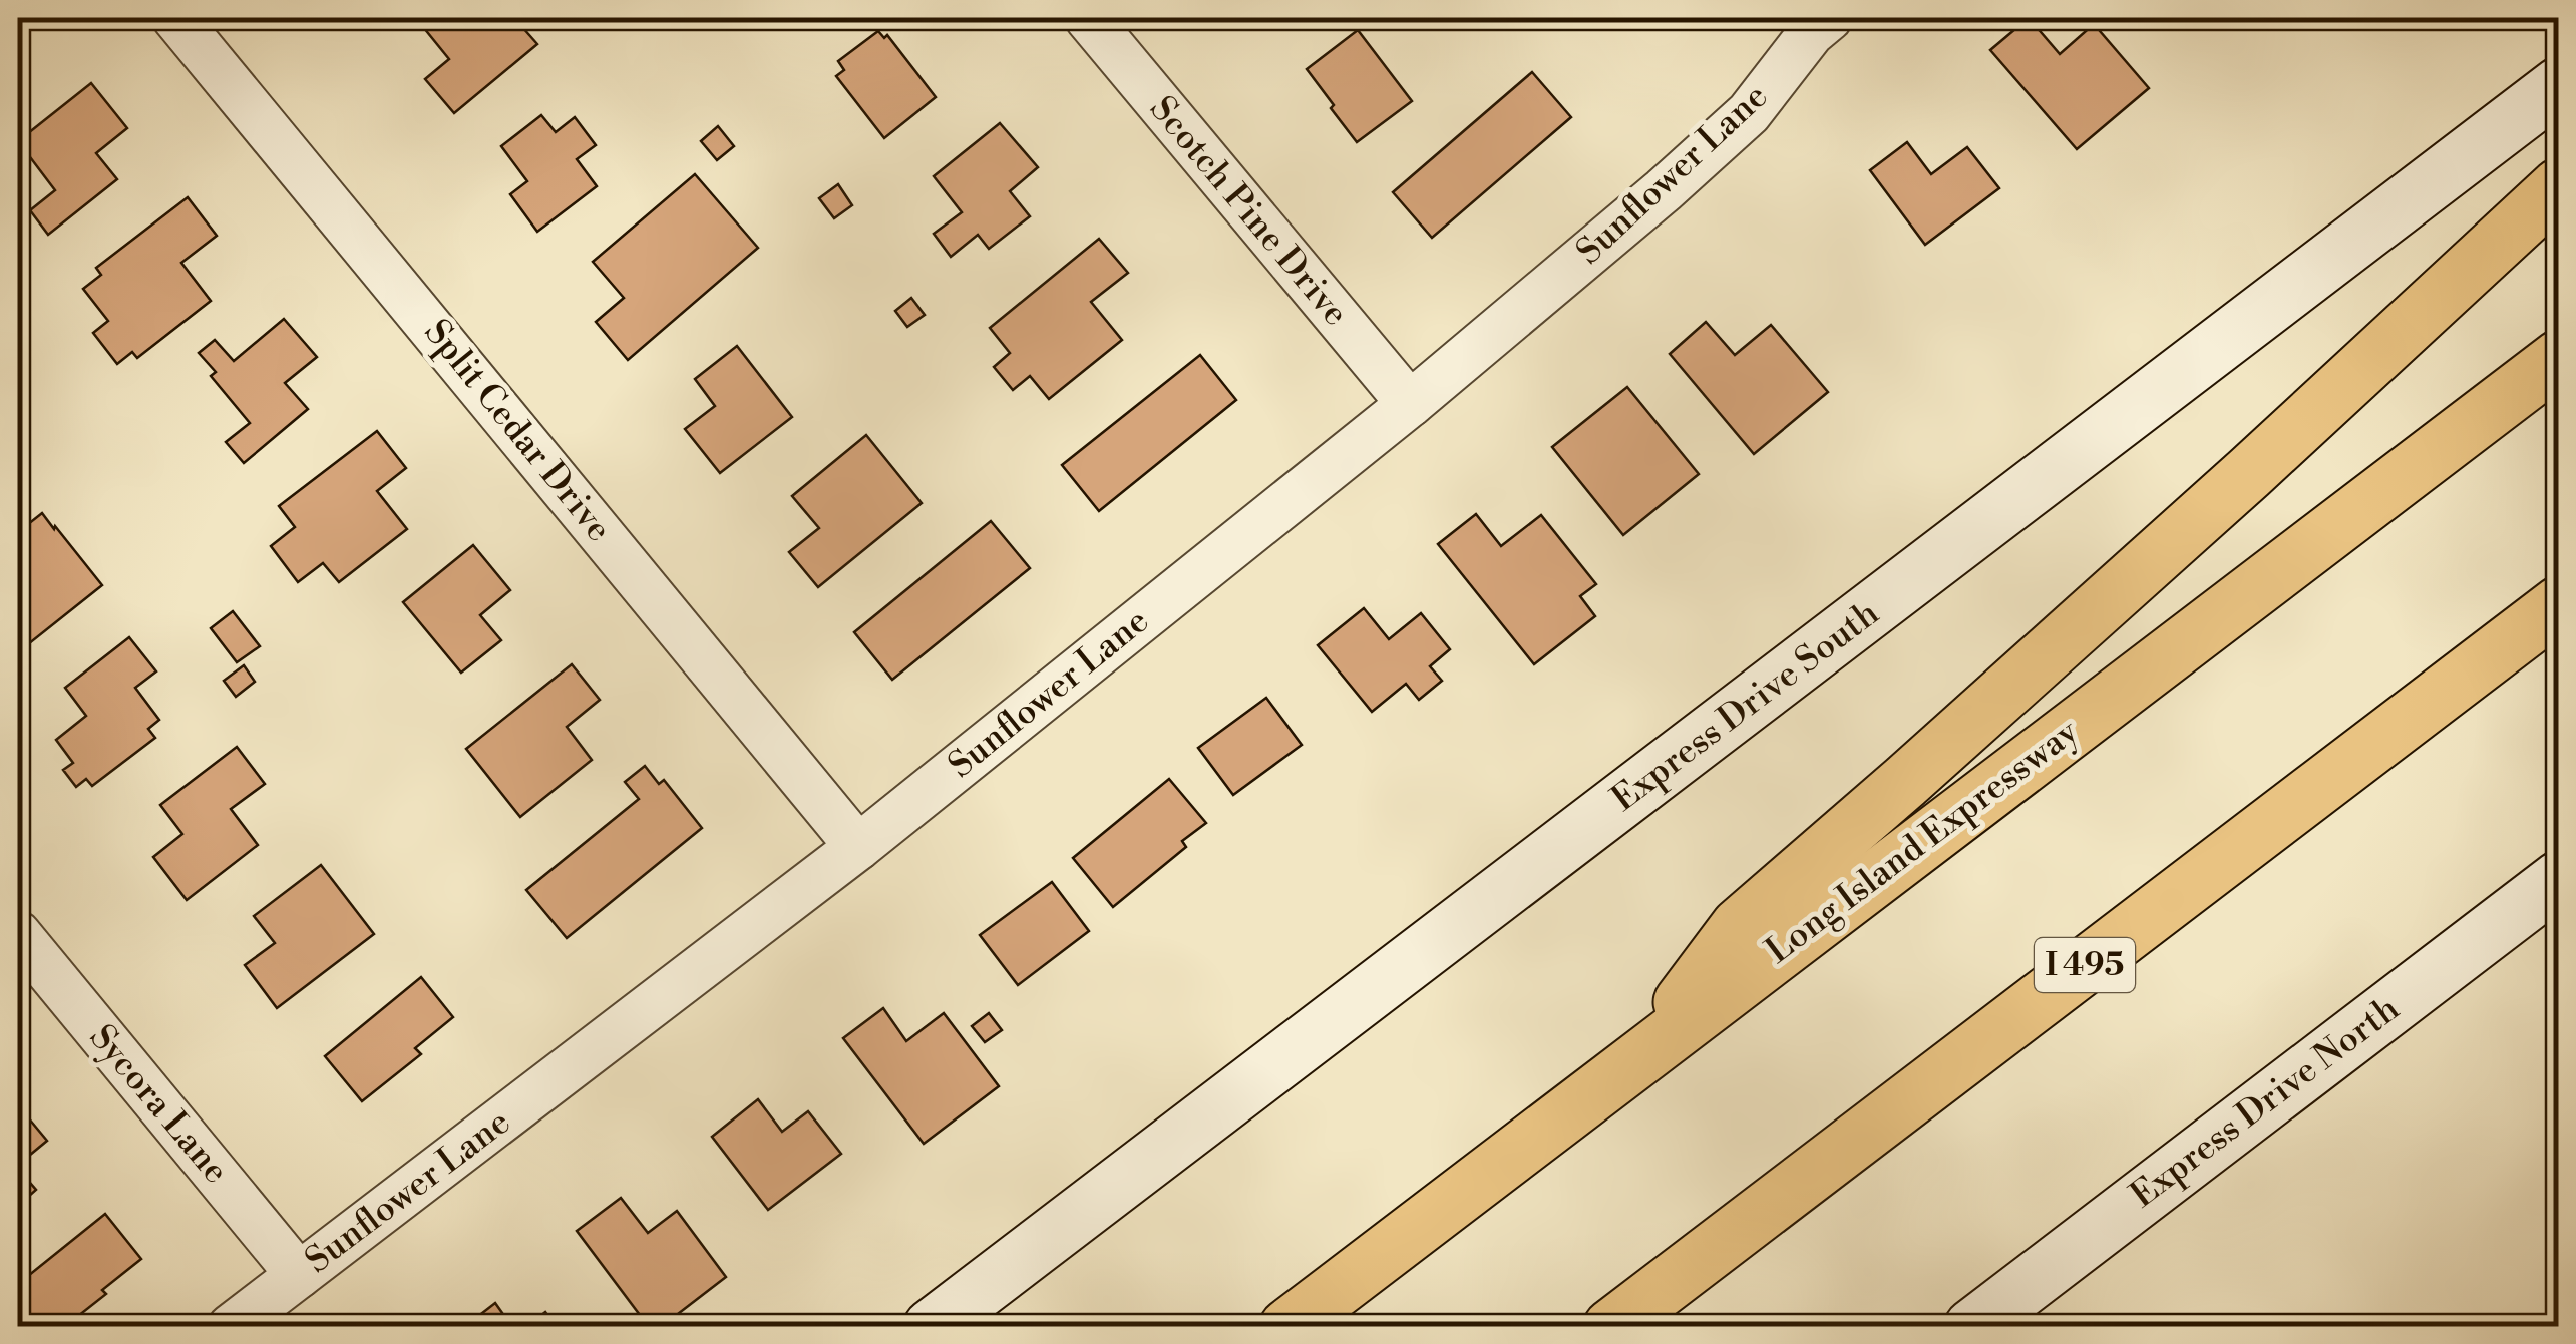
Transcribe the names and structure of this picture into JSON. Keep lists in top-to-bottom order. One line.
{"streets":{"highway":["Long Island Expressway","I 495"],"main road":["Express Drive South","Express Drive North"],"street":["Sunflower Lane","Scotch Pine Drive","Split Cedar Drive","Sycora Lane"]},"crossings":[["Sunflower Lane","Scotch Pine Drive"],["Sunflower Lane","Split Cedar Drive"],["Sunflower Lane","Sycora Lane"]]}
